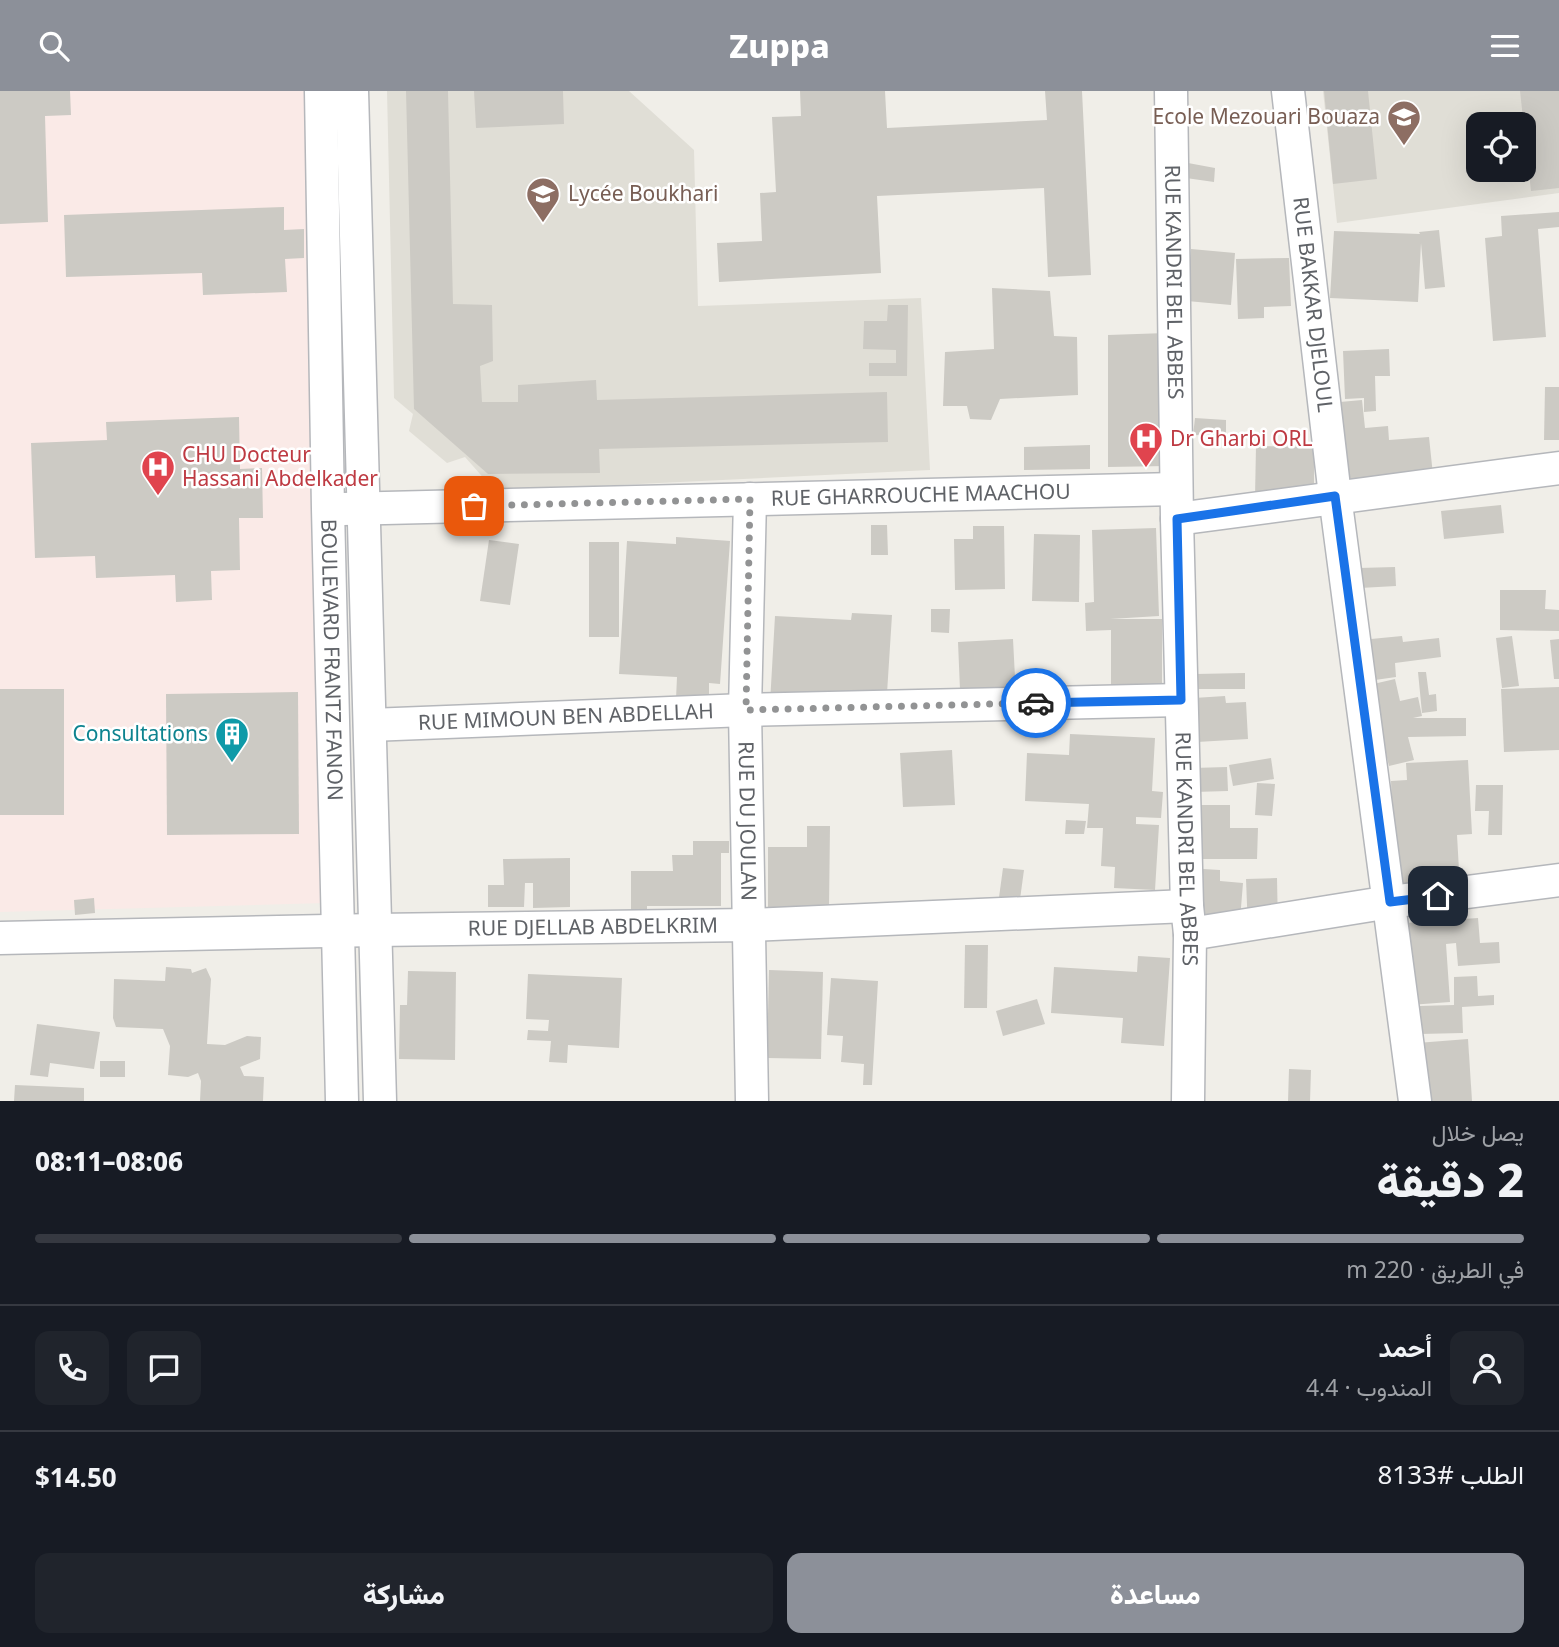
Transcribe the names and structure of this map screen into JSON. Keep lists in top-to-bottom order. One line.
{"streets":{"street":["RUE KANDRI BEL ABBES","RUE BAKKAR DJELOUL","RUE GHARROUCHE MAACHOU","BOULEVARD FRANTZ FANON","RUE MIMOUN BEN ABDELLAH","RUE DU JOULAN","RUE DJELLAB ABDELKRIM"]},"crossings":[["RUE KANDRI BEL ABBES","RUE GHARROUCHE MAACHOU"],["RUE KANDRI BEL ABBES","RUE MIMOUN BEN ABDELLAH"],["RUE KANDRI BEL ABBES","RUE DJELLAB ABDELKRIM"],["RUE BAKKAR DJELOUL","RUE GHARROUCHE MAACHOU"],["RUE BAKKAR DJELOUL","RUE DJELLAB ABDELKRIM"],["RUE GHARROUCHE MAACHOU","BOULEVARD FRANTZ FANON"],["RUE GHARROUCHE MAACHOU","RUE DU JOULAN"],["BOULEVARD FRANTZ FANON","RUE DJELLAB ABDELKRIM"],["RUE MIMOUN BEN ABDELLAH","RUE DU JOULAN"],["RUE DU JOULAN","RUE DJELLAB ABDELKRIM"]],"places":{"school or university":["Ecole Mezouari Bouaza","Lycée Boukhari"],"hospital":["Dr Gharbi ORL","CHU Docteur Hassani Abdelkader"],"building":["Consultations"]},"page":{"header":"Zuppa","heading":["2 دقيقة","يصل خلال","08:06–08:11"],"panel":["أحمد","المندوب · 4.4","الطلب #8133","$14.50"],"bar":"في الطريق · 220 m","buttons":["مساعدة","مشاركة"]}}
